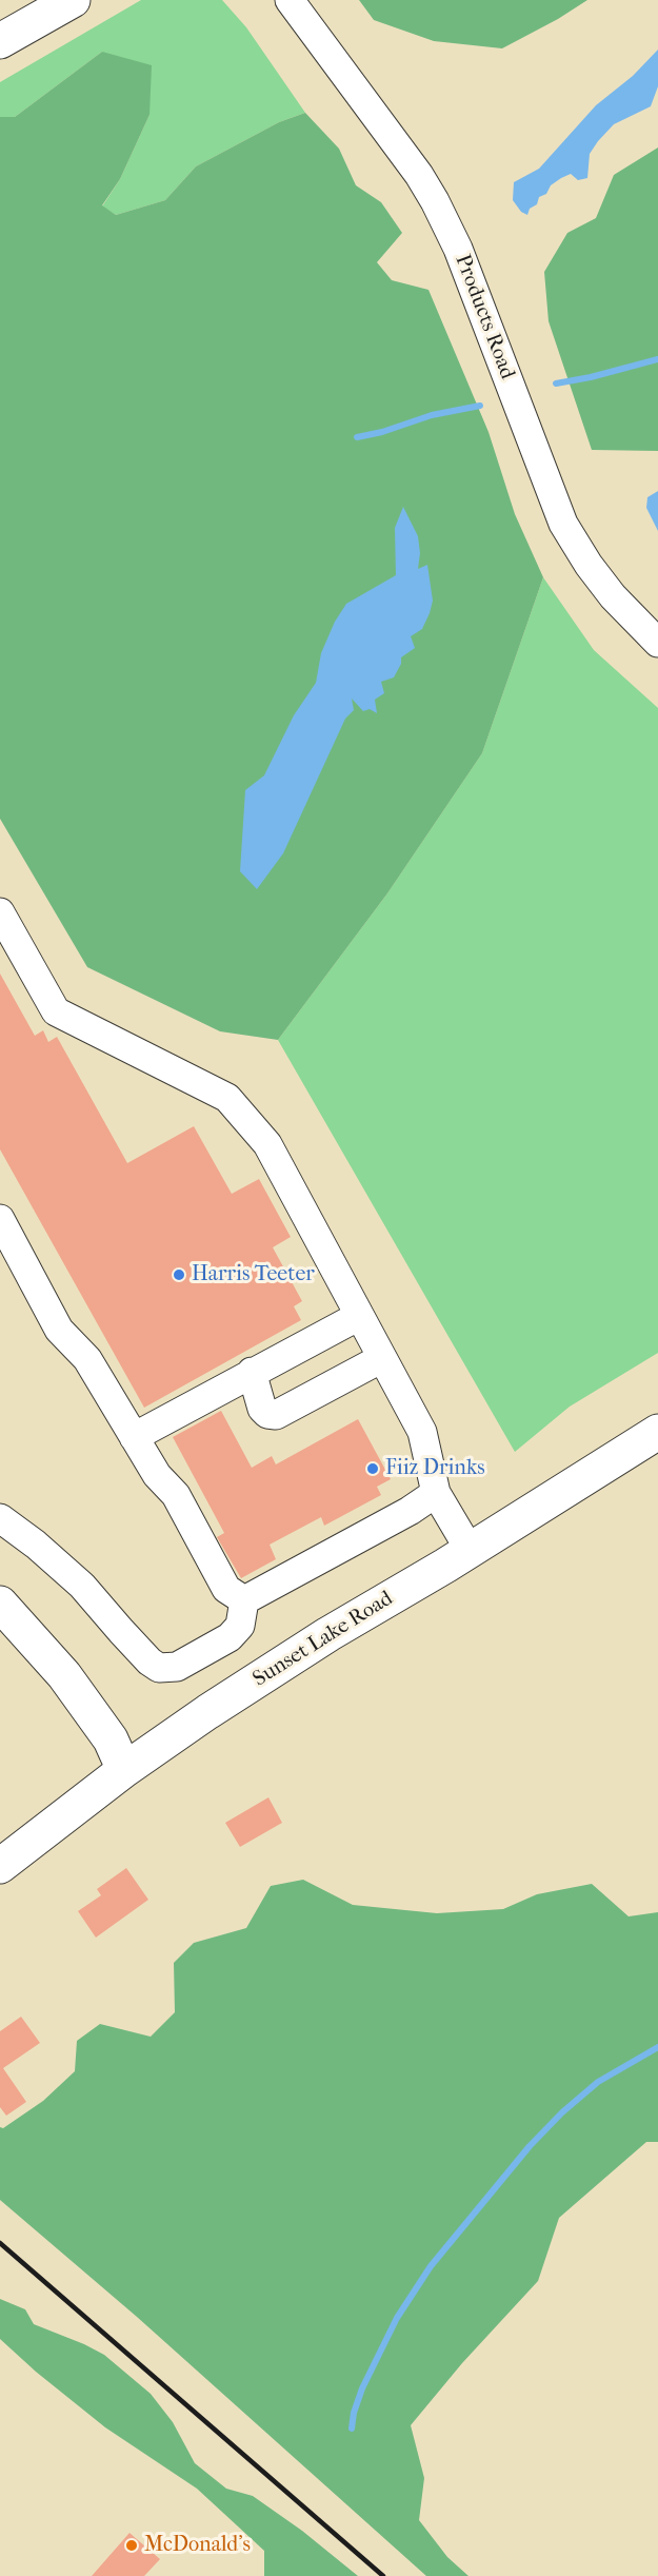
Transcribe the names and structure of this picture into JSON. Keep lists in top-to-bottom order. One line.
{"streets":{"main road":["Sunset Lake Road"],"street":["Products Road"]},"places":["Harris Teeter","Fiiz Drinks","McDonald's"]}
